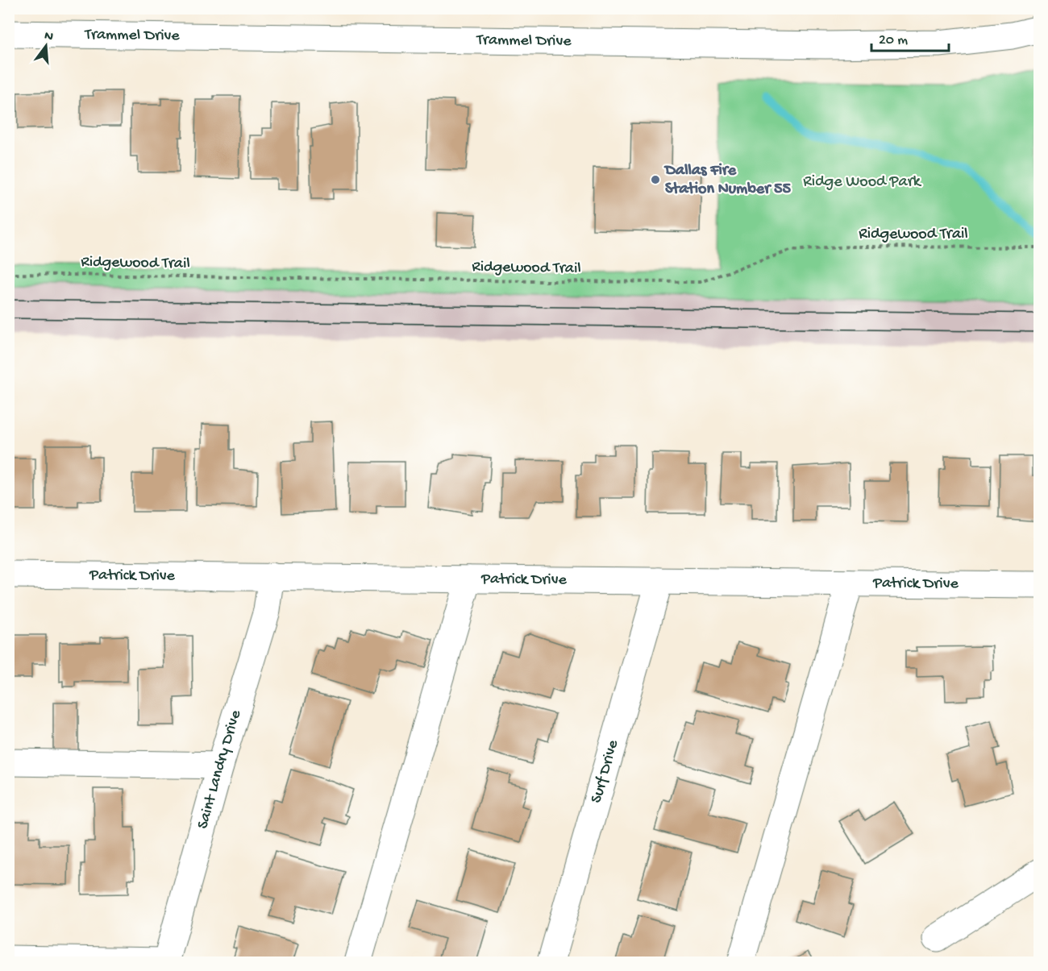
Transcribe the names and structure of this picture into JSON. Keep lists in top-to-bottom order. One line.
{"streets":{"street":["Trammel Drive","Patrick Drive","Saint Landry Drive","Surf Drive"],"path":["Ridgewood Trail"]},"crossings":[["Patrick Drive","Saint Landry Drive"],["Patrick Drive","Surf Drive"]],"parks":["Ridge Wood Park"],"places":["Dallas Fire Station Number 55"],"scale_bar":"20 m","north":"top"}
